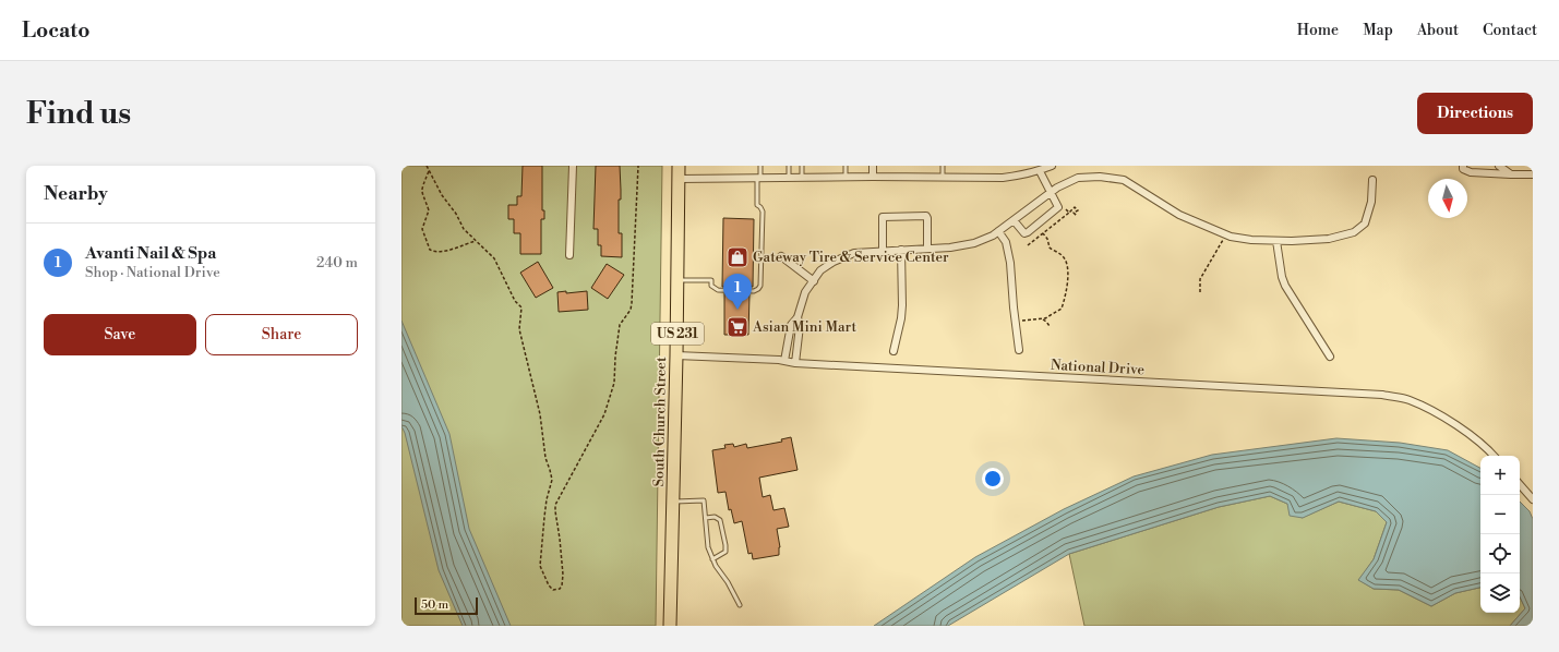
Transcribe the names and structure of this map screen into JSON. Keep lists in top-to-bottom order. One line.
{"streets":{"highway":["US 231","South Church Street"],"street":["National Drive"]},"crossings":[["National Drive","South Church Street"]],"places":{"shop":["Gateway Tire & Service Center"],"supermarket":["Asian Mini Mart"]},"scale_bar":"50 m","north":"bottom","page":{"header":"Locato","nav":["Home","Map","About","Contact"],"buttons":["Directions",["Save","Share"]],"title":"Find us","heading":"Nearby","list":[{"mark":"1","name":"Avanti Nail & Spa","note":"Shop · National Drive","value":"240 m"}],"pins":"1","map_buttons":["+","−"],"scale":"50 m"}}
